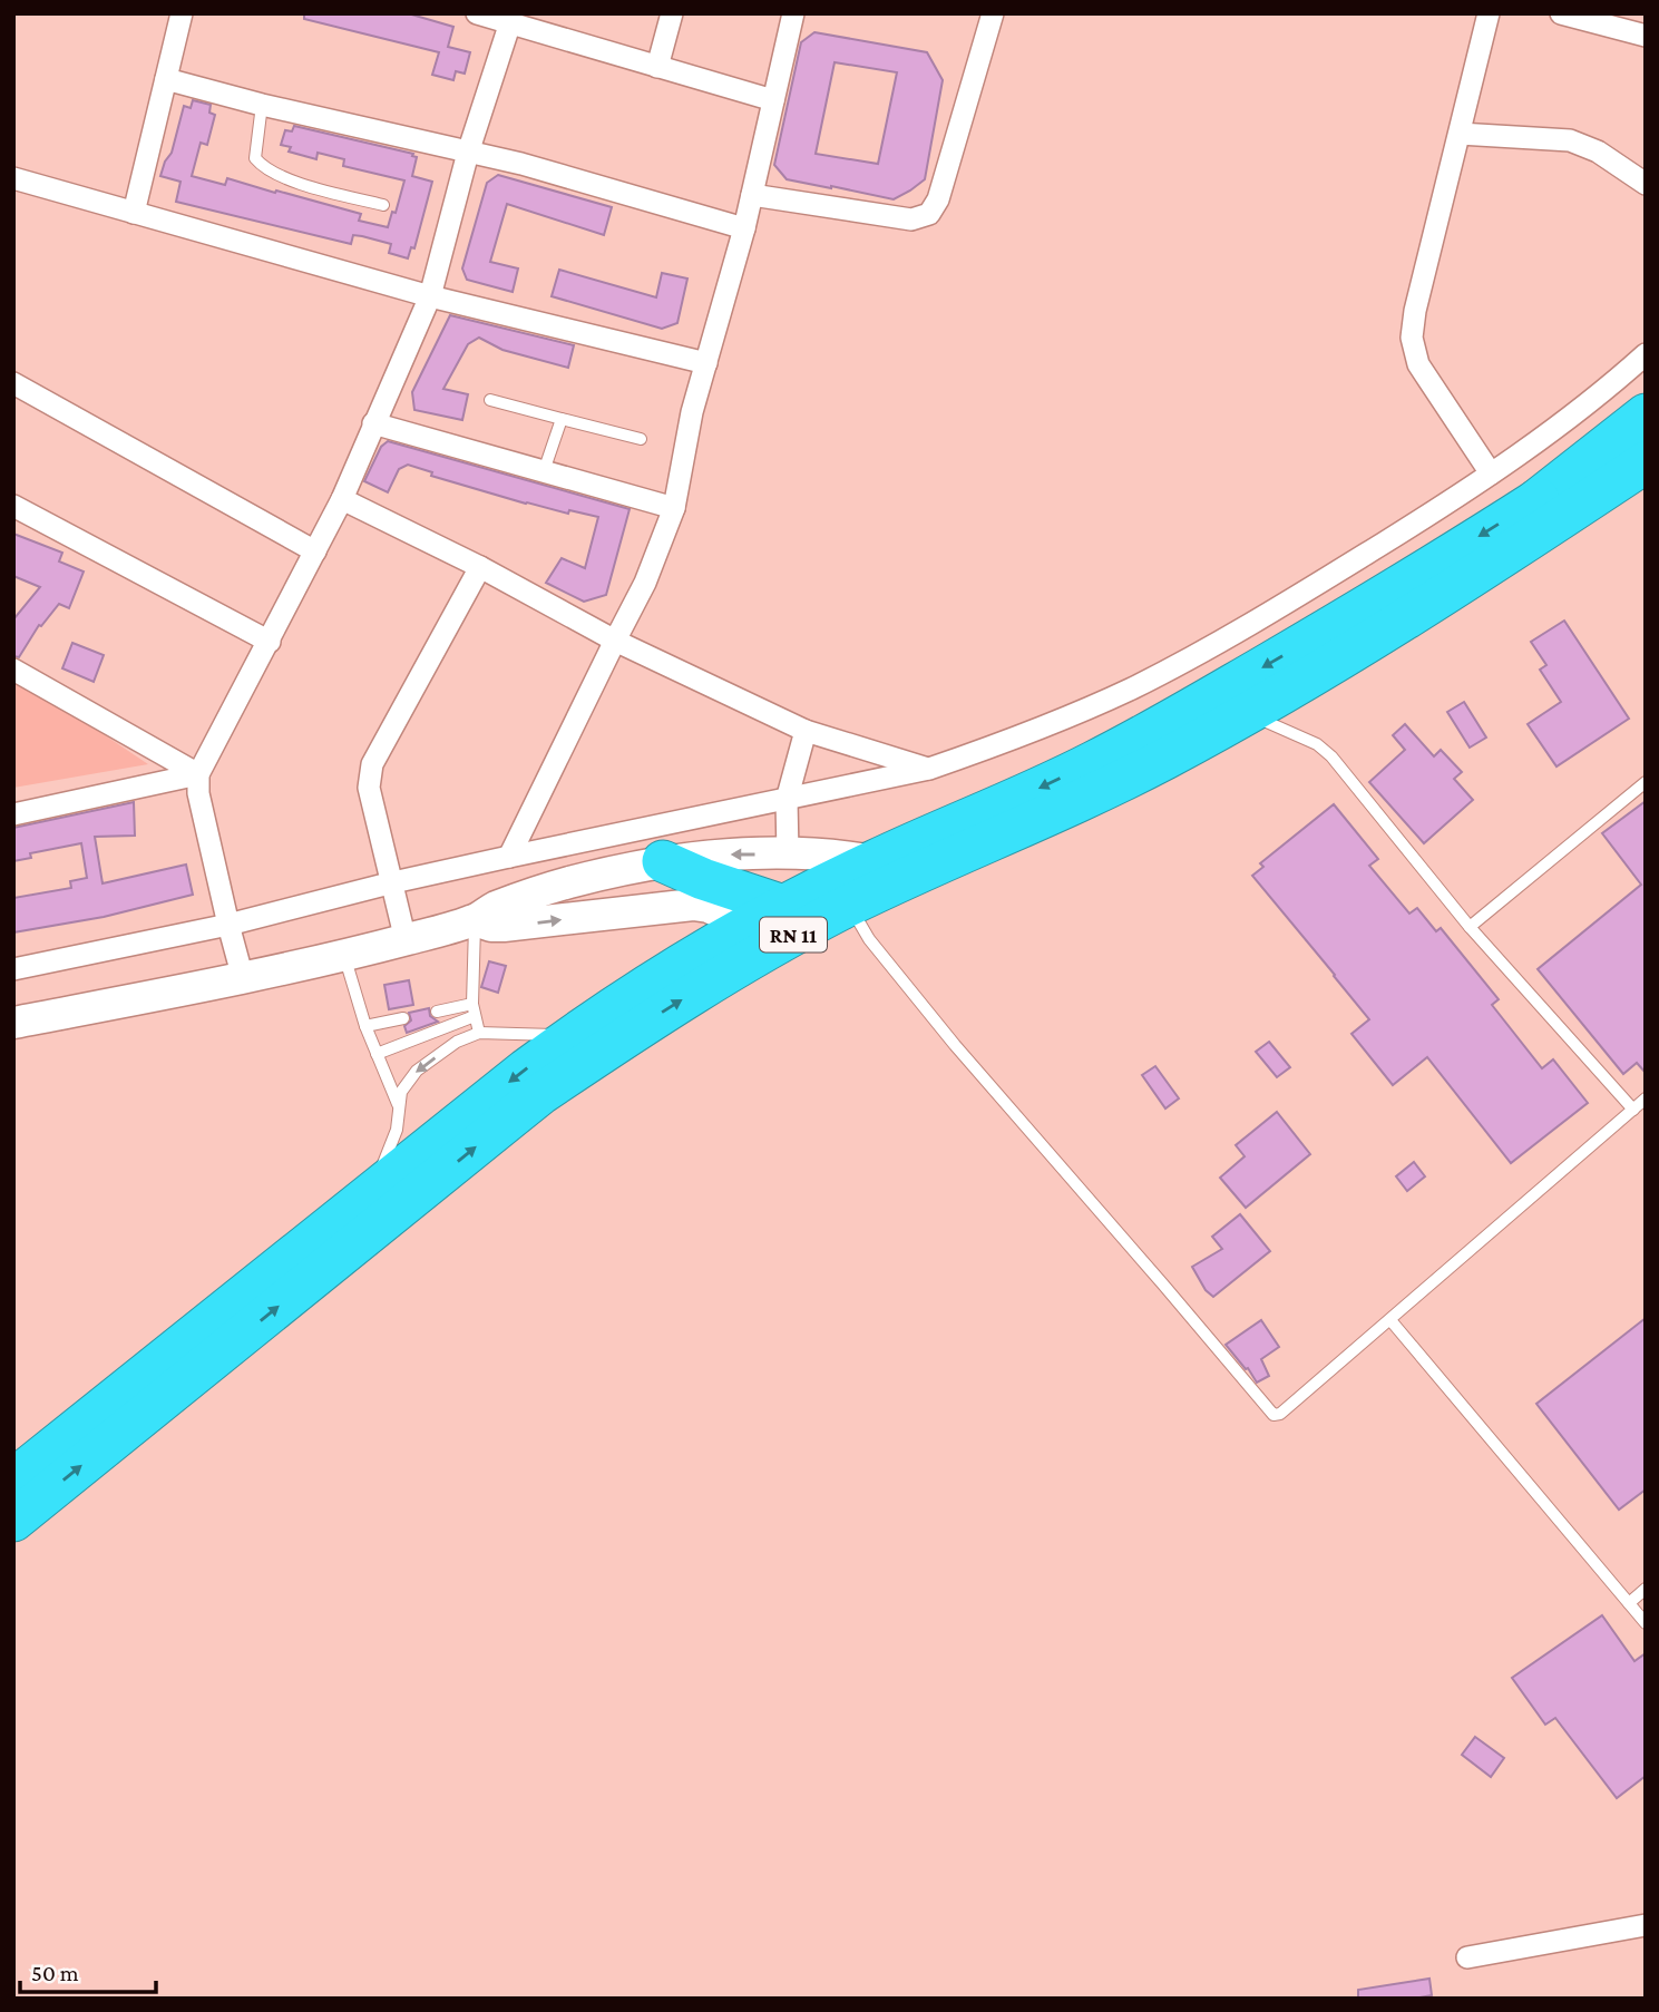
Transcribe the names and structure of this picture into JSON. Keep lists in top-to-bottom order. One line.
{"streets":{"highway":["RN 11"]},"scale_bar":"50 m"}
